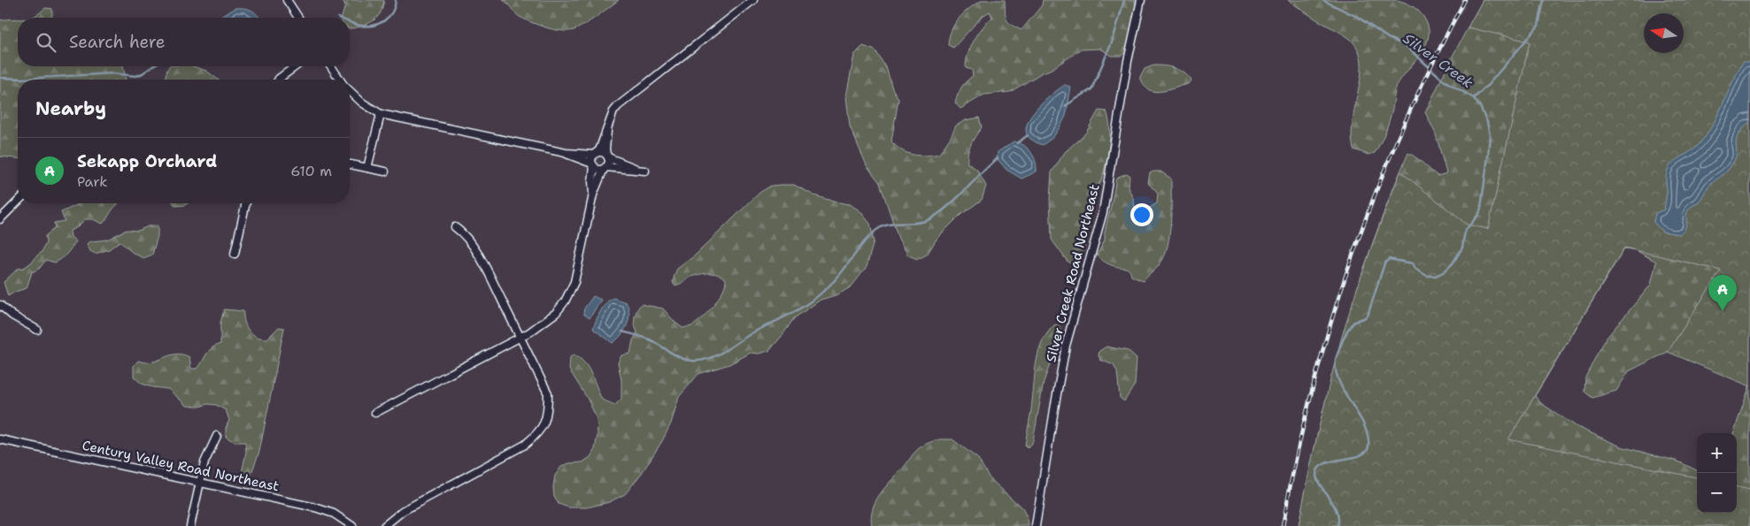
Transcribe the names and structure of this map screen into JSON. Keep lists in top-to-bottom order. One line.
{"streets":{"street":["Silver Creek Road Northeast","Century Valley Road Northeast"]},"water":["Silver Creek"],"north":"left","page":{"search":"Search here","heading":"Nearby","list":[{"mark":"A","name":"Sekapp Orchard","note":"Park","value":"610 m"}],"pins":"A","map_buttons":["+","−"]}}
